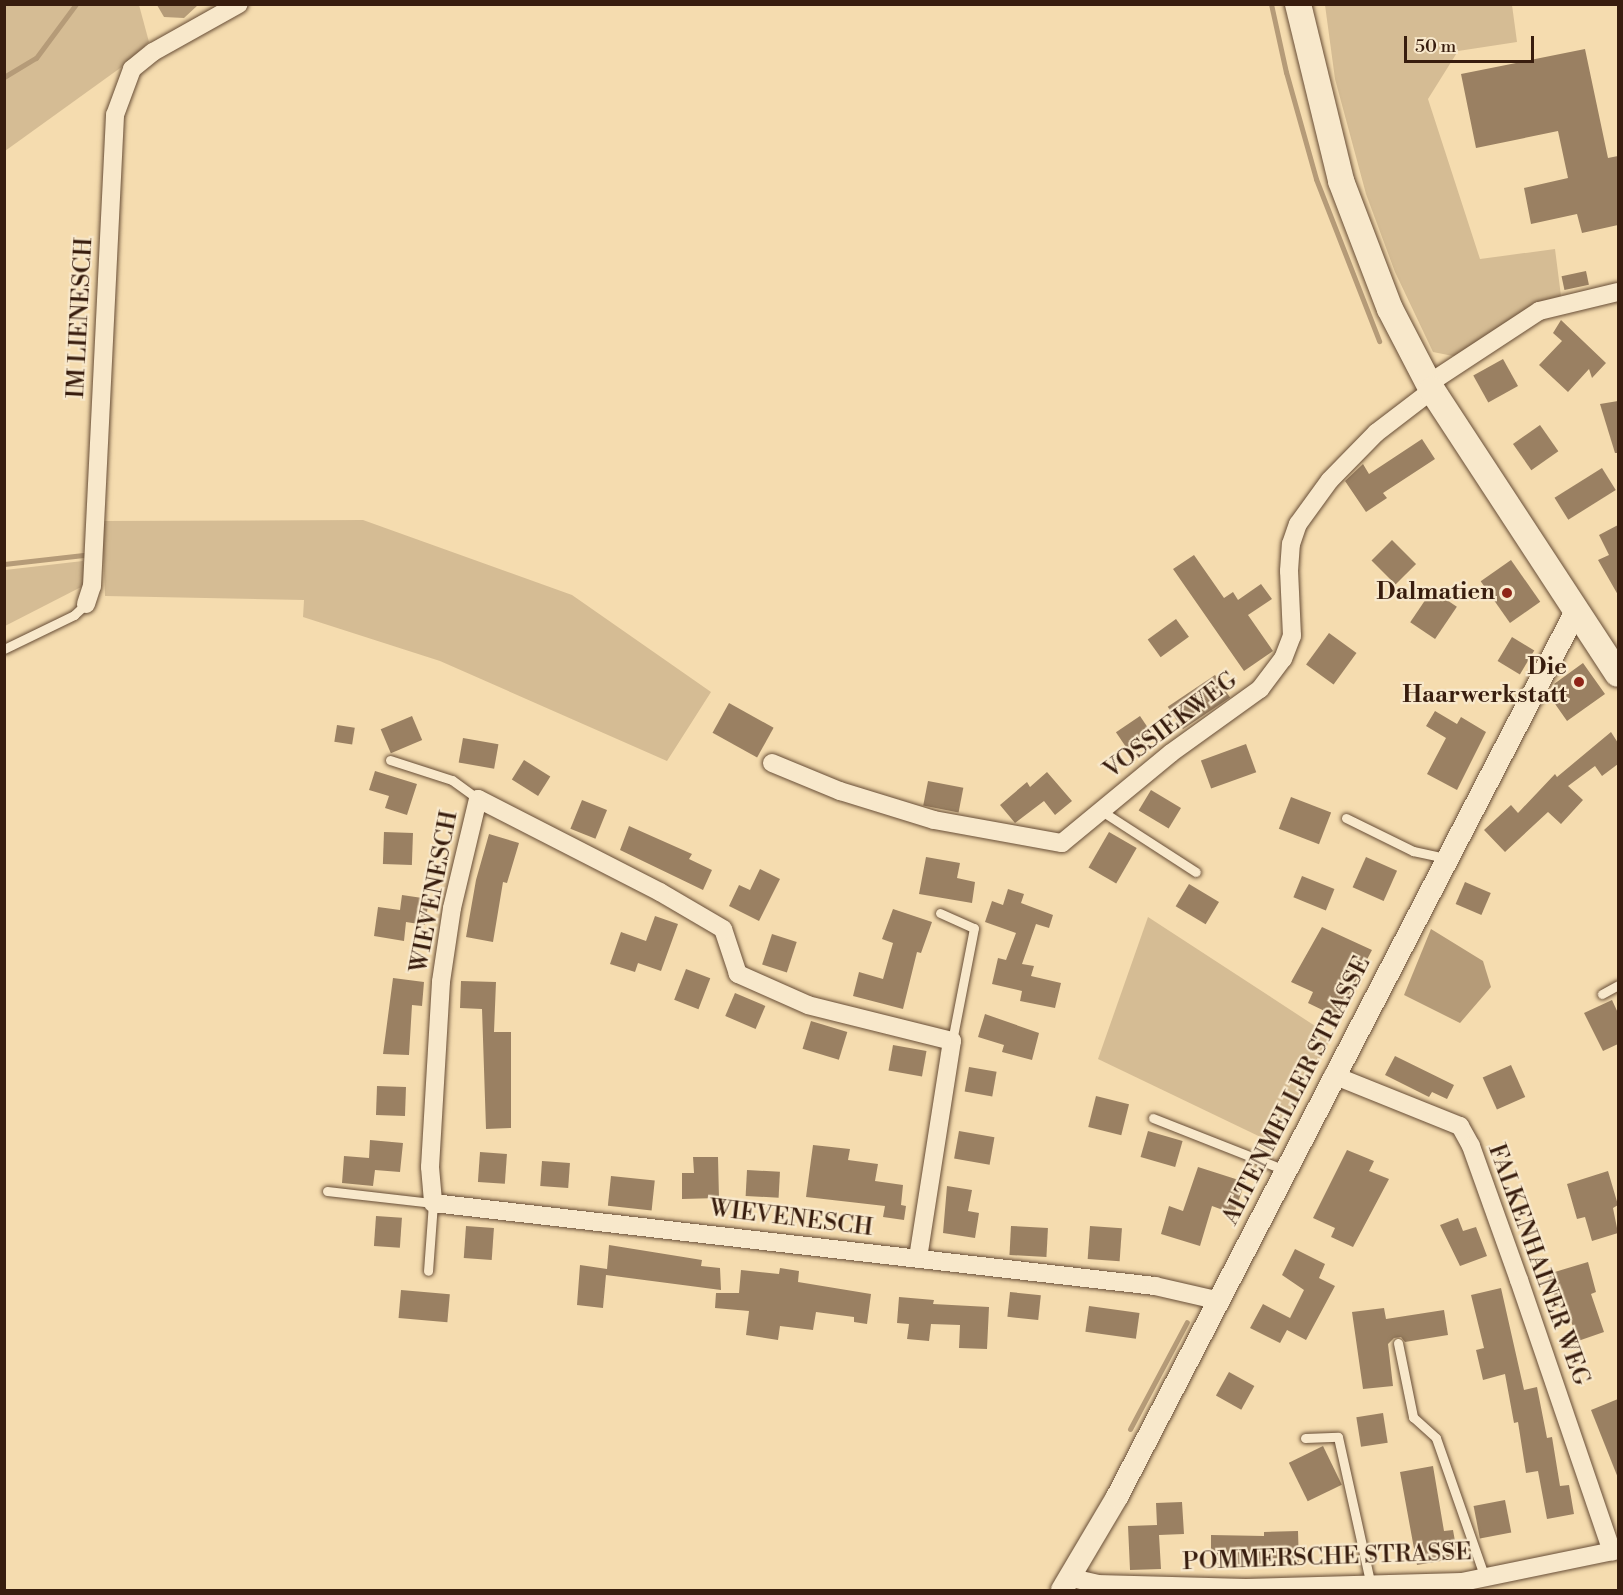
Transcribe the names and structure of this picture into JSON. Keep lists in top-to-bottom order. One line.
{"streets":{"street":["IM LIENESCH","VOSSIEKWEG","WIEVENESCH","ALTENMELLER STRASSE","FALKENHAINER WEG","POMMERSCHE STRASSE"]},"crossings":[["WIEVENESCH","ALTENMELLER STRASSE"],["ALTENMELLER STRASSE","FALKENHAINER WEG"],["ALTENMELLER STRASSE","POMMERSCHE STRASSE"],["FALKENHAINER WEG","POMMERSCHE STRASSE"]],"places":["Dalmatien","Die Haarwerkstatt"],"scale_bar":"50 m"}
